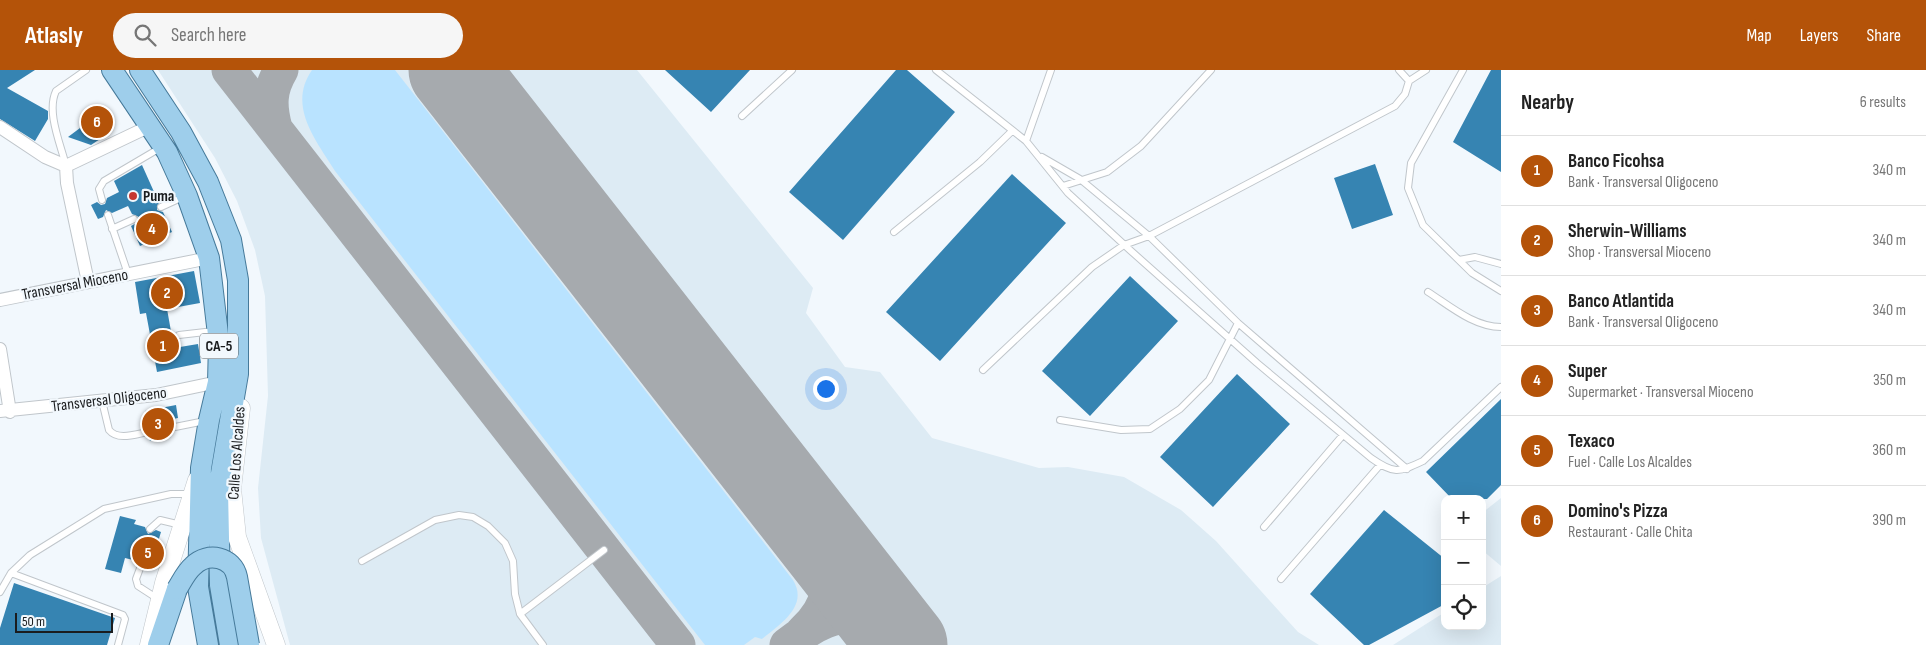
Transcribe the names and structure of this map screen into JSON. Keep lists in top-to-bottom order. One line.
{"streets":{"main road":["CA-5","Calle Los Alcaldes"],"street":["Transversal Mioceno","Transversal Oligoceno"]},"crossings":[["Transversal Mioceno","CA-5"],["CA-5","Transversal Oligoceno"],["CA-5","Calle Los Alcaldes"]],"places":["Puma"],"scale_bar":"50 m","page":{"header":"Atlasly","search":"Search here","nav":["Map","Layers","Share"],"heading":["Nearby","6 results"],"pins":["6","4","2","1","3","5"],"list":[{"mark":"1","name":"Banco Ficohsa","note":"Bank · Transversal Oligoceno","value":"340 m"},{"mark":"2","name":"Sherwin-Williams","note":"Shop · Transversal Mioceno","value":"340 m"},{"mark":"3","name":"Banco Atlantida","note":"Bank · Transversal Oligoceno","value":"340 m"},{"mark":"4","name":"Super","note":"Supermarket · Transversal Mioceno","value":"350 m"},{"mark":"5","name":"Texaco","note":"Fuel · Calle Los Alcaldes","value":"360 m"},{"mark":"6","name":"Domino's Pizza","note":"Restaurant · Calle Chita","value":"390 m"}],"map_buttons":["+","−"],"scale":"50 m"}}
